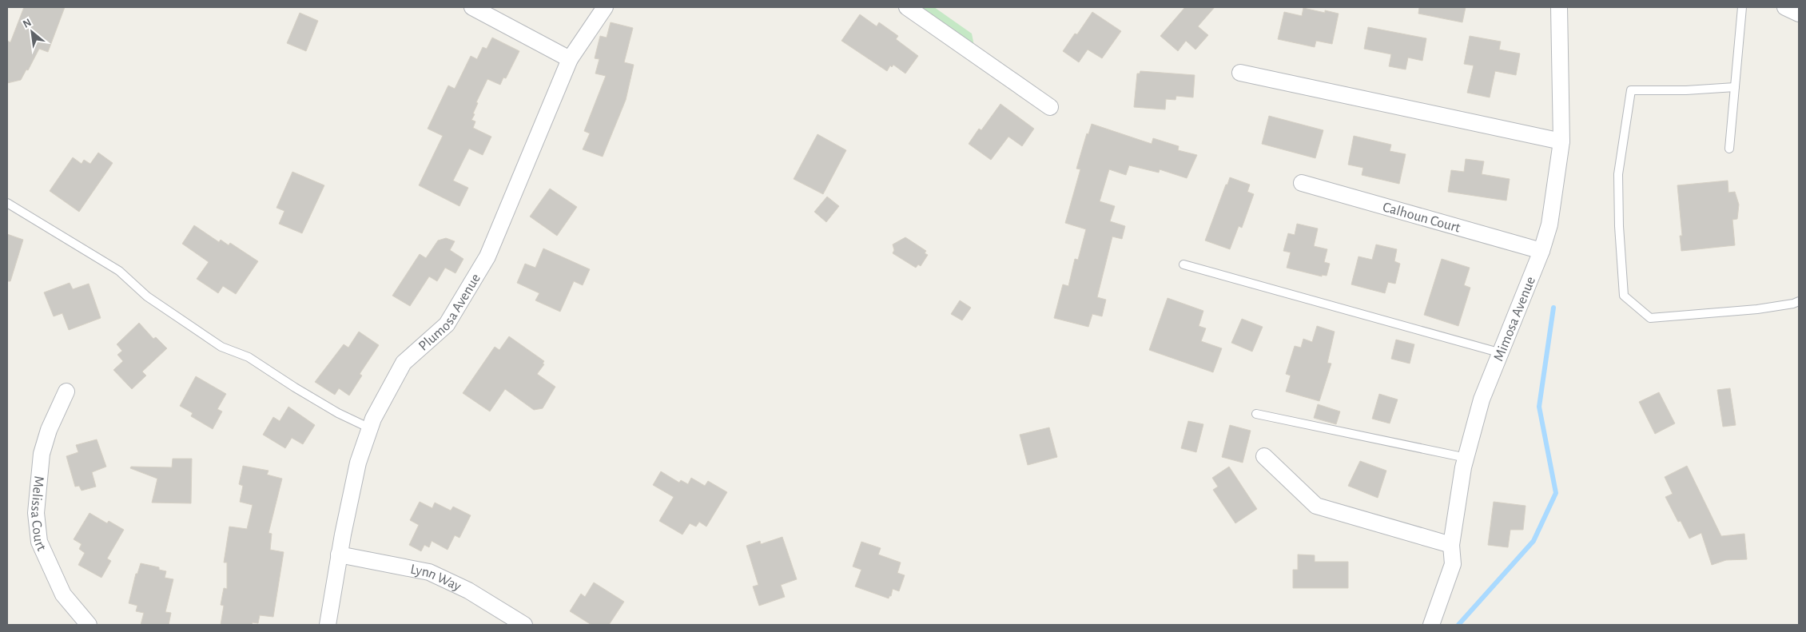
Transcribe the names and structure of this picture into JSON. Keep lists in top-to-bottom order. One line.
{"streets":{"street":["Calhoun Court","Plumosa Avenue","Mimosa Avenue","Melissa Court","Lynn Way"]},"crossings":[["Calhoun Court","Mimosa Avenue"],["Plumosa Avenue","Lynn Way"]],"north":"top left"}
